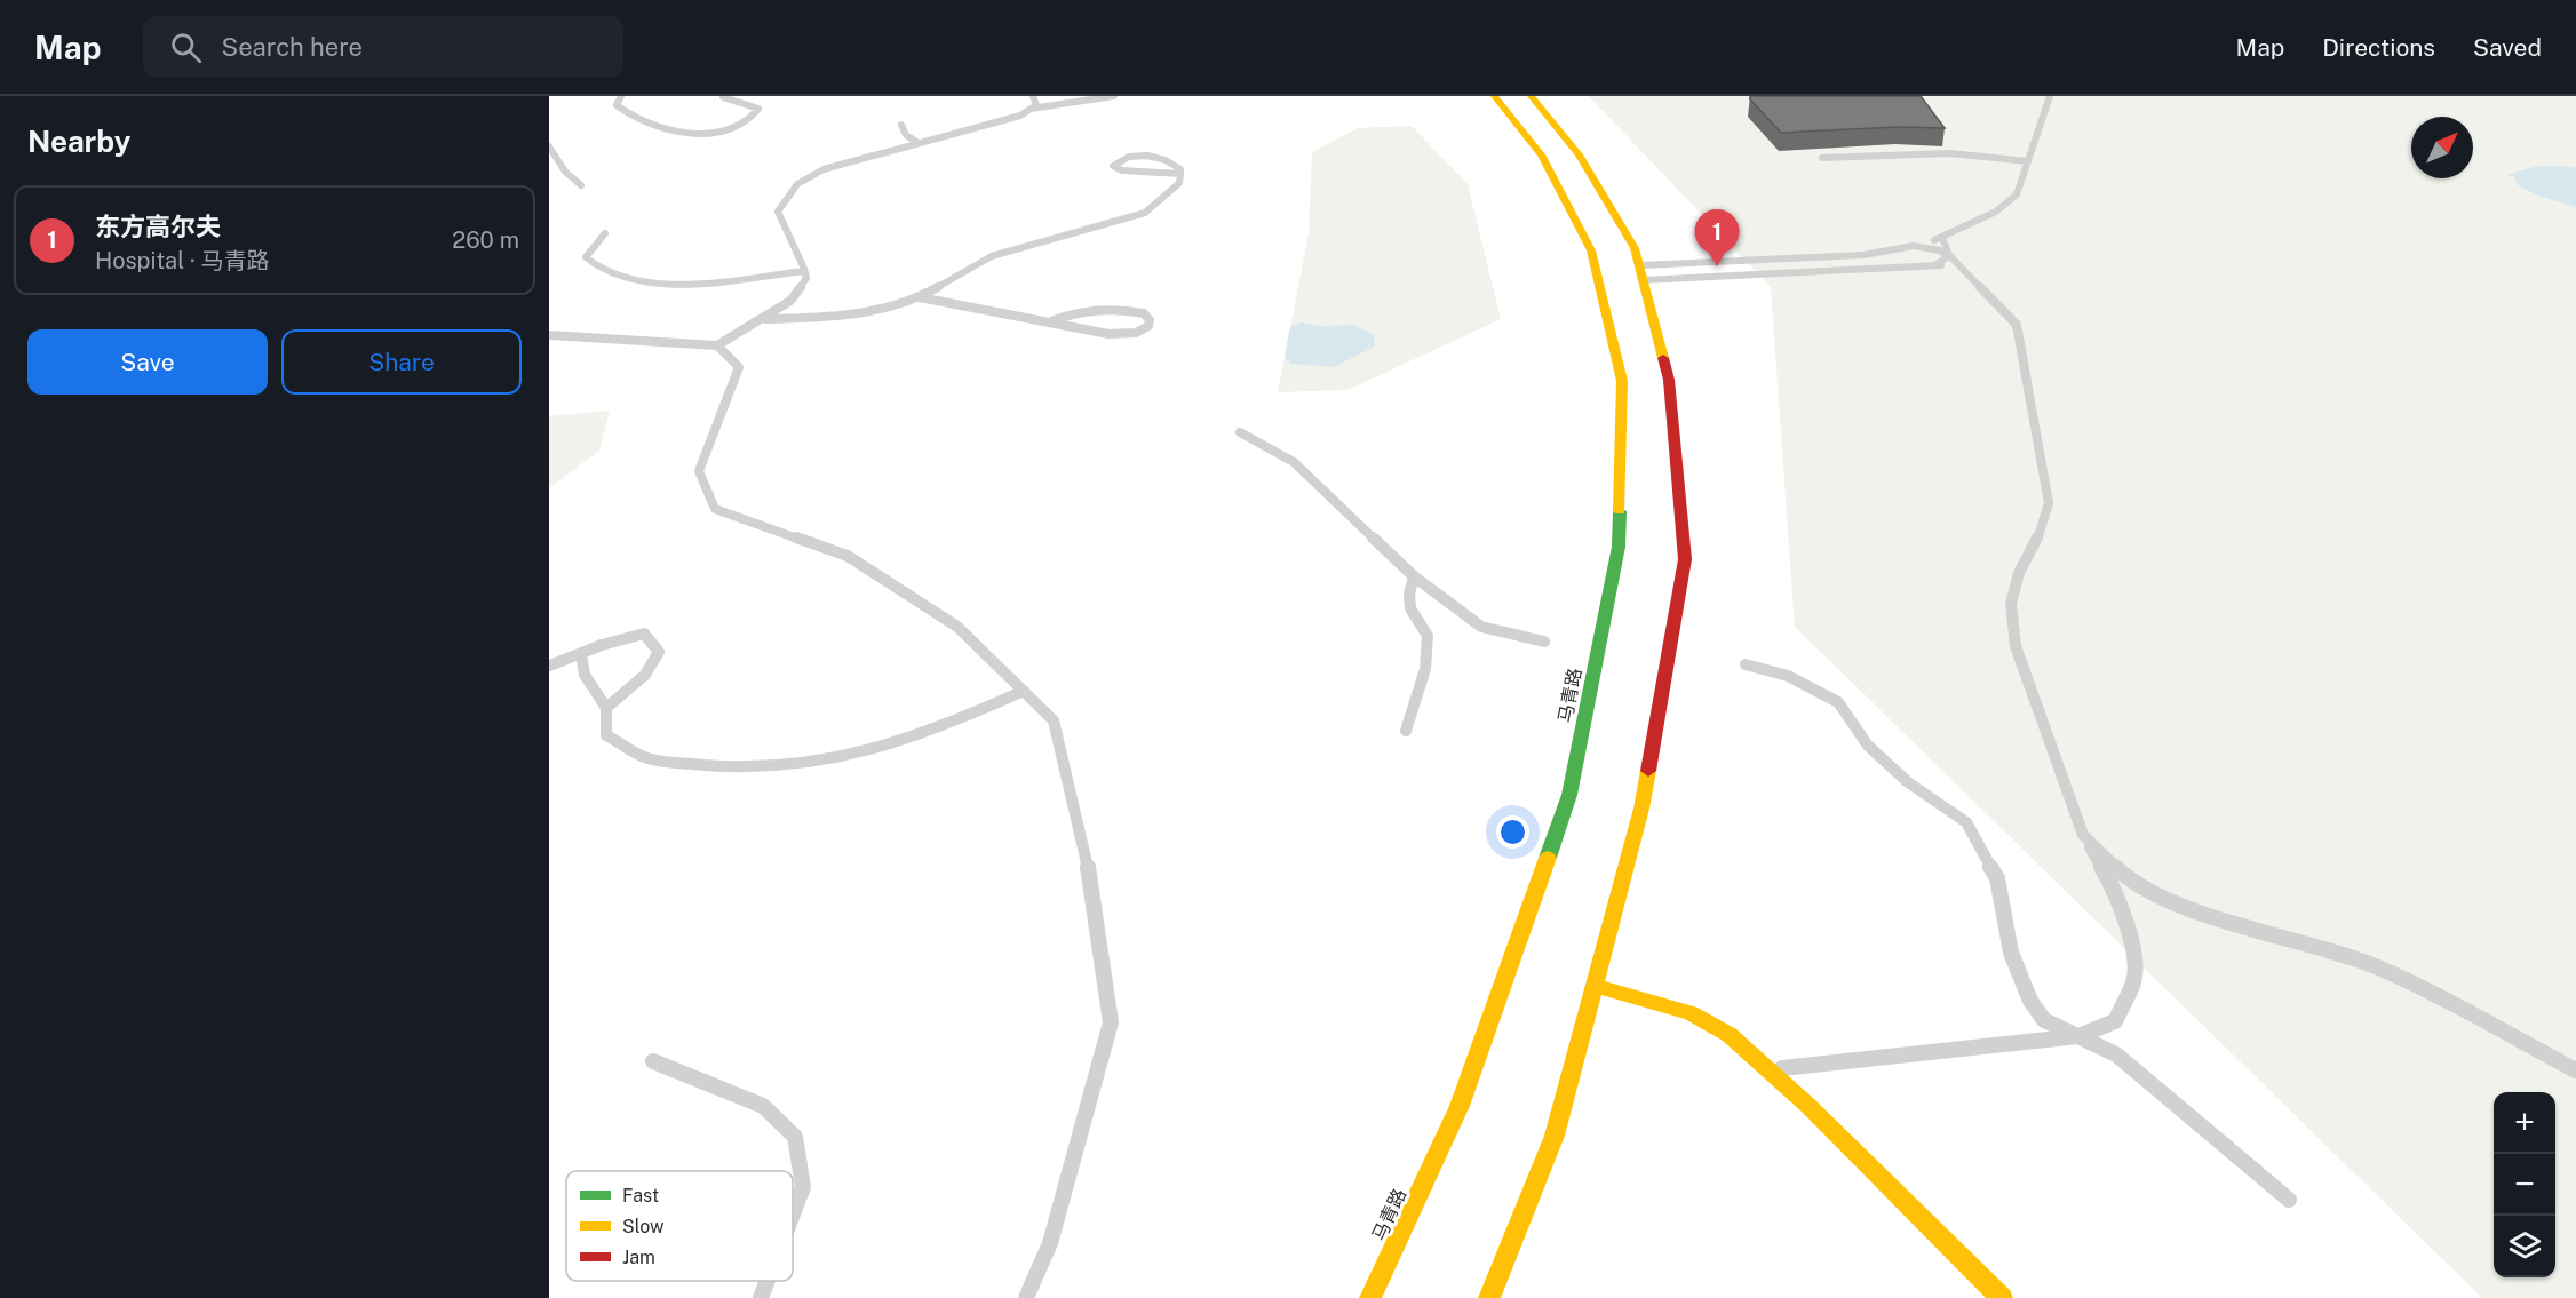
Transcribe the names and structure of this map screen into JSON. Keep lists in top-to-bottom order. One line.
{"streets":{"main road":["马青路"]},"legend":["Fast","Slow","Jam"],"north":"top right","page":{"header":"Map","search":"Search here","nav":["Map","Directions","Saved"],"heading":"Nearby","list":[{"mark":"1","name":"东方高尔夫","note":"Hospital · 马青路","value":"260 m"}],"pins":"1","buttons":["Save","Share"],"map_buttons":["+","−"]}}
